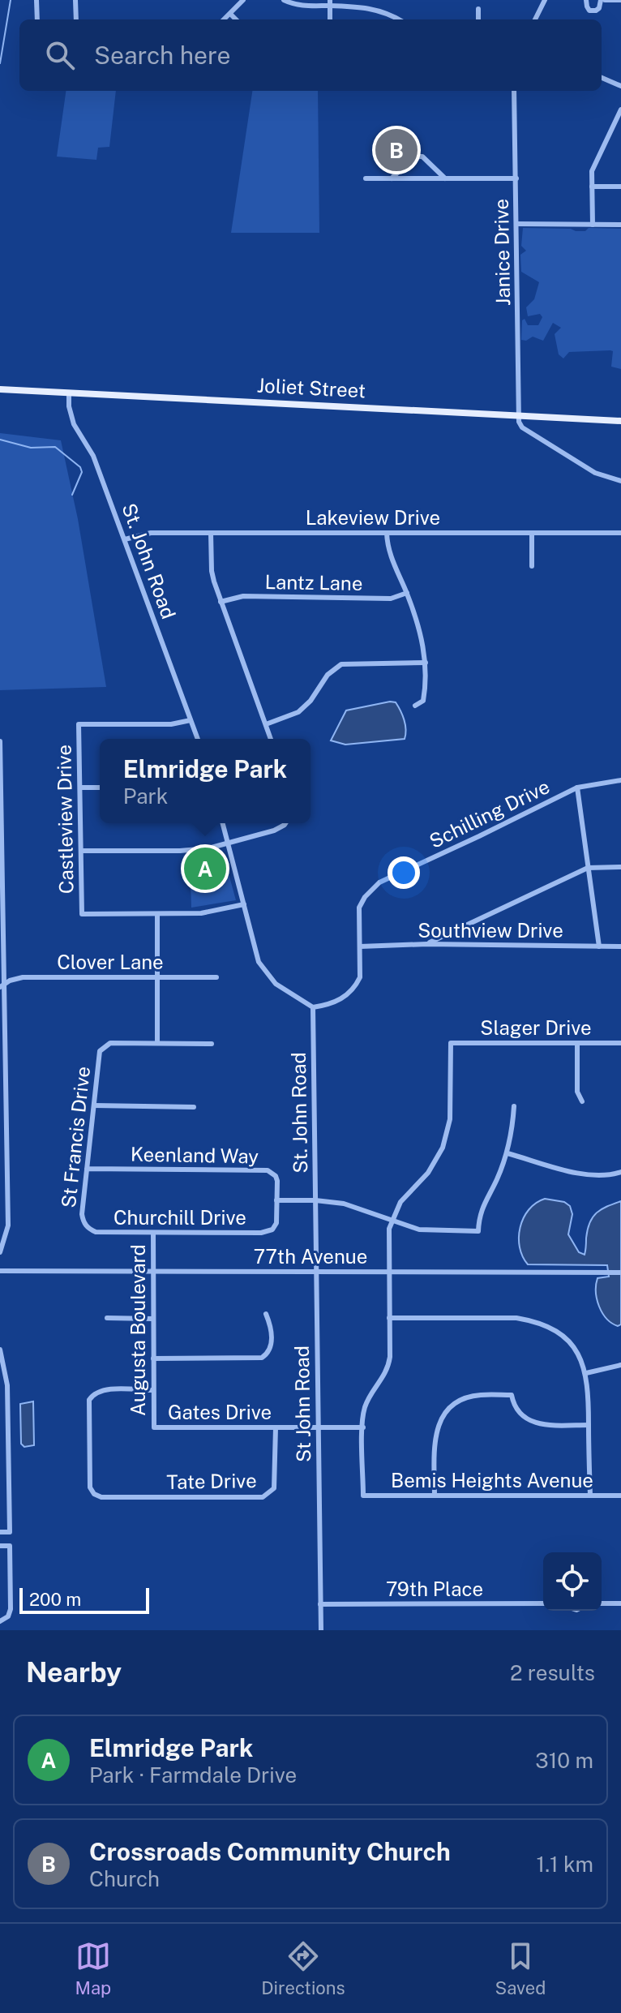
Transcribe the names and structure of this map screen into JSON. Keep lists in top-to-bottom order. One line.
{"streets":{"main road":["Joliet Street"],"street":["Janice Drive","Lakeview Drive","St. John Road","Lantz Lane","Schilling Drive","Castleview Drive","Southview Drive","Clover Lane","Slager Drive","St Francis Drive","Keenland Way","Churchill Drive","77th Avenue","Augusta Boulevard","St John Road","Gates Drive","Bemis Heights Avenue","Tate Drive","79th Place"]},"crossings":[["Janice Drive","Joliet Street"],["Joliet Street","St. John Road"],["Lakeview Drive","St. John Road"],["St. John Road","Schilling Drive"],["St. John Road","Castleview Drive"],["St. John Road","77th Avenue"],["St. John Road","St John Road"],["Schilling Drive","Southview Drive"],["St Francis Drive","Keenland Way"],["St Francis Drive","Churchill Drive"],["Keenland Way","Churchill Drive"],["Churchill Drive","Augusta Boulevard"],["77th Avenue","Augusta Boulevard"],["77th Avenue","St John Road"],["Augusta Boulevard","Gates Drive"],["Augusta Boulevard","Tate Drive"],["St John Road","Gates Drive"],["St John Road","79th Place"],["Gates Drive","Bemis Heights Avenue"],["Gates Drive","Tate Drive"]],"scale_bar":"200 m","page":{"search":"Search here","pins":["B","A"],"popup":["Elmridge Park","Park"],"scale":"200 m","heading":["Nearby","2 results"],"list":[{"mark":"A","name":"Elmridge Park","note":"Park · Farmdale Drive","value":"310 m"},{"mark":"B","name":"Crossroads Community Church","note":"Church","value":"1.1 km"}],"nav":["Map","Directions","Saved"]}}
